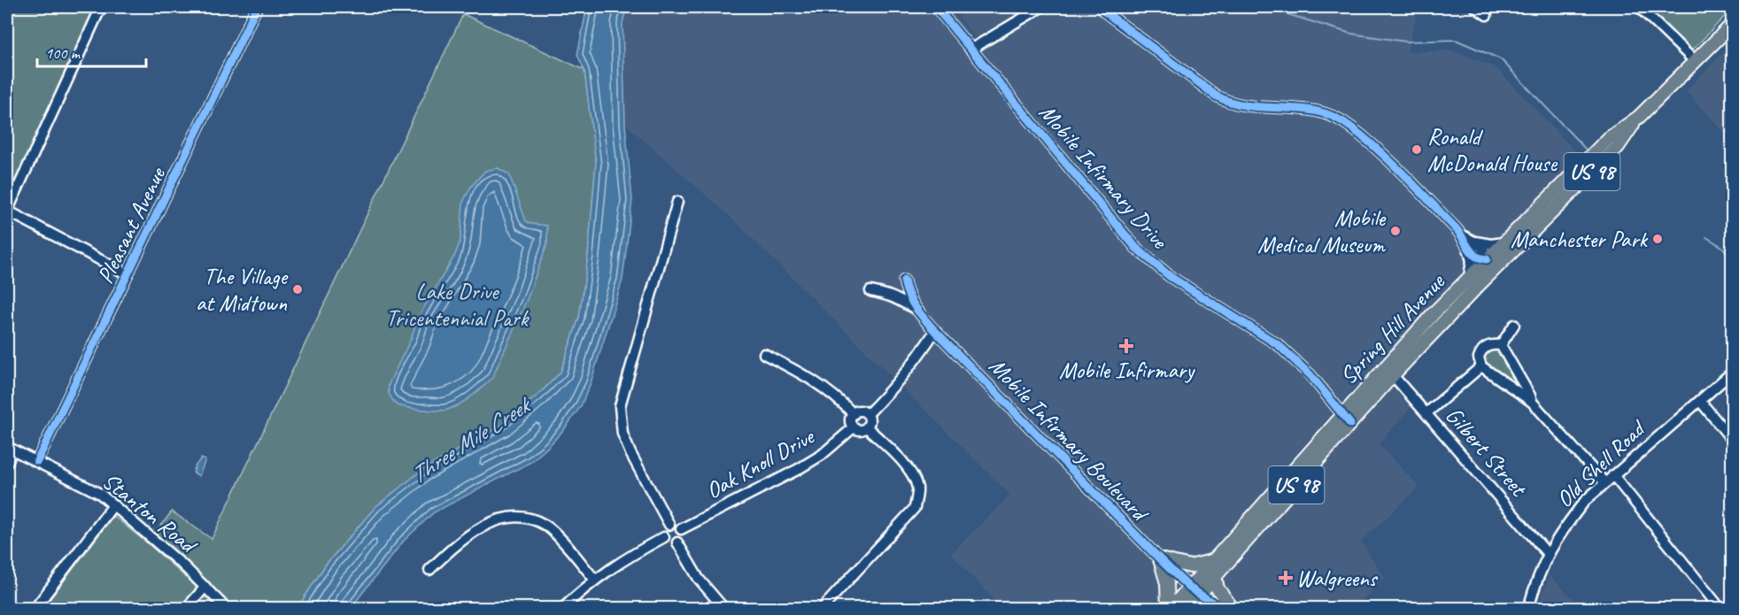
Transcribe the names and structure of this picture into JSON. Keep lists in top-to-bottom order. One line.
{"streets":{"main road":["US 98","Spring Hill Avenue"],"street":["Mobile Infirmary Drive","Pleasant Avenue","Mobile Infirmary Boulevard","Gilbert Street","Oak Knoll Drive","Old Shell Road","Stanton Road"]},"crossings":[["Mobile Infirmary Drive","Spring Hill Avenue"],["Pleasant Avenue","Stanton Road"],["Spring Hill Avenue","Mobile Infirmary Boulevard"],["Spring Hill Avenue","Gilbert Street"],["Gilbert Street","Old Shell Road"]],"water":["Three Mile Creek"],"parks":["Lake Drive Tricentennial Park"],"places":{"other":["Ronald McDonald House","Mobile Medical Museum","Manchester Park","The Village at Midtown"],"health":["Mobile Infirmary","Walgreens"]},"scale_bar":"100 m"}
